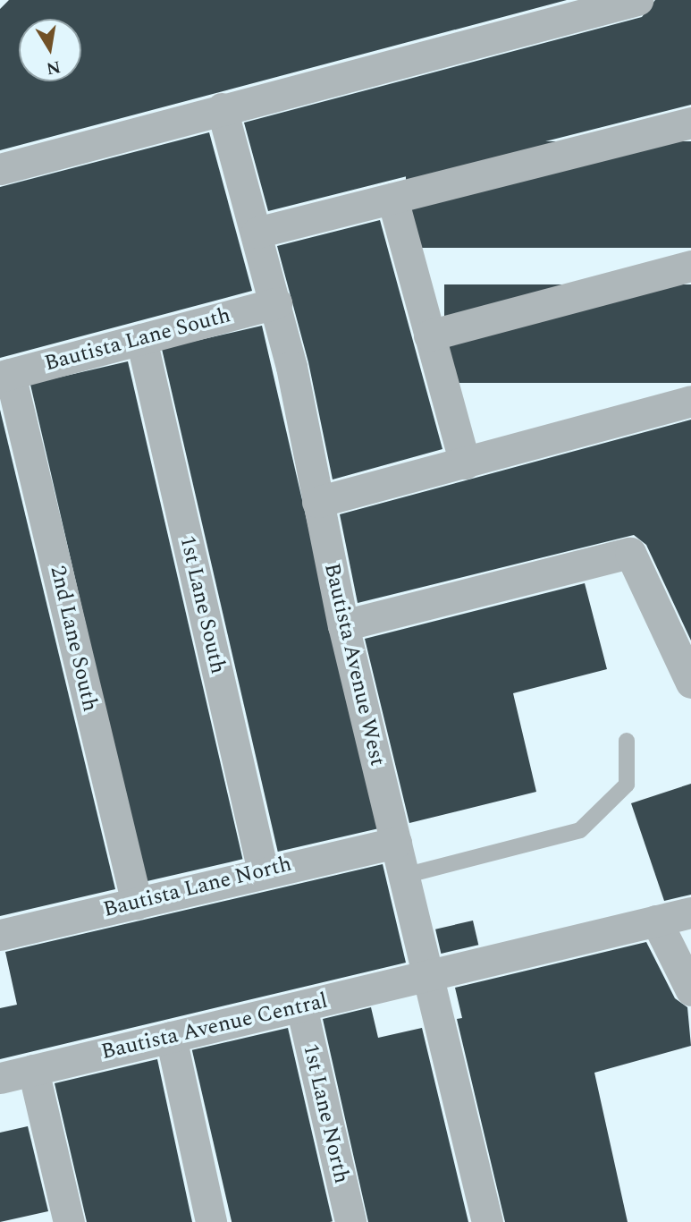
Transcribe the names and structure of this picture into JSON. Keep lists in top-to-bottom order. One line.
{"streets":{"street":["Bautista Lane South","1st Lane South","2nd Lane South","Bautista Avenue West","Bautista Lane North","Bautista Avenue Central","1st Lane North"]},"crossings":[["Bautista Lane South","1st Lane South"],["Bautista Lane South","2nd Lane South"],["Bautista Lane South","Bautista Avenue West"],["1st Lane South","Bautista Lane North"],["2nd Lane South","Bautista Lane North"],["Bautista Avenue West","Bautista Lane North"],["Bautista Avenue West","Bautista Avenue Central"],["Bautista Avenue Central","1st Lane North"]],"north":"bottom"}
